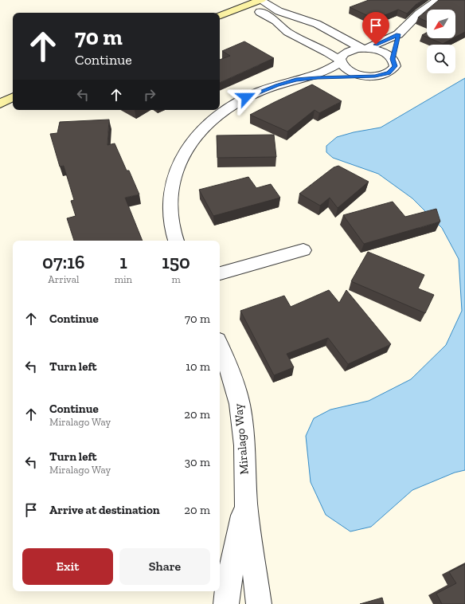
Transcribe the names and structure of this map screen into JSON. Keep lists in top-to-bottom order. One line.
{"streets":{"street":["Miralago Way"]},"north":"bottom left","page":{"turn":["70 m","Continue"],"eta":["07:16","Arrival","1","min","150","m"],"list":[{"name":"Continue","value":"70 m"},{"name":"Turn left","value":"10 m"},{"name":"Continue","note":"Miralago Way","value":"20 m"},{"name":"Turn left","note":"Miralago Way","value":"30 m"},{"name":"Arrive at destination","value":"20 m"}],"buttons":["Exit","Share"]}}
